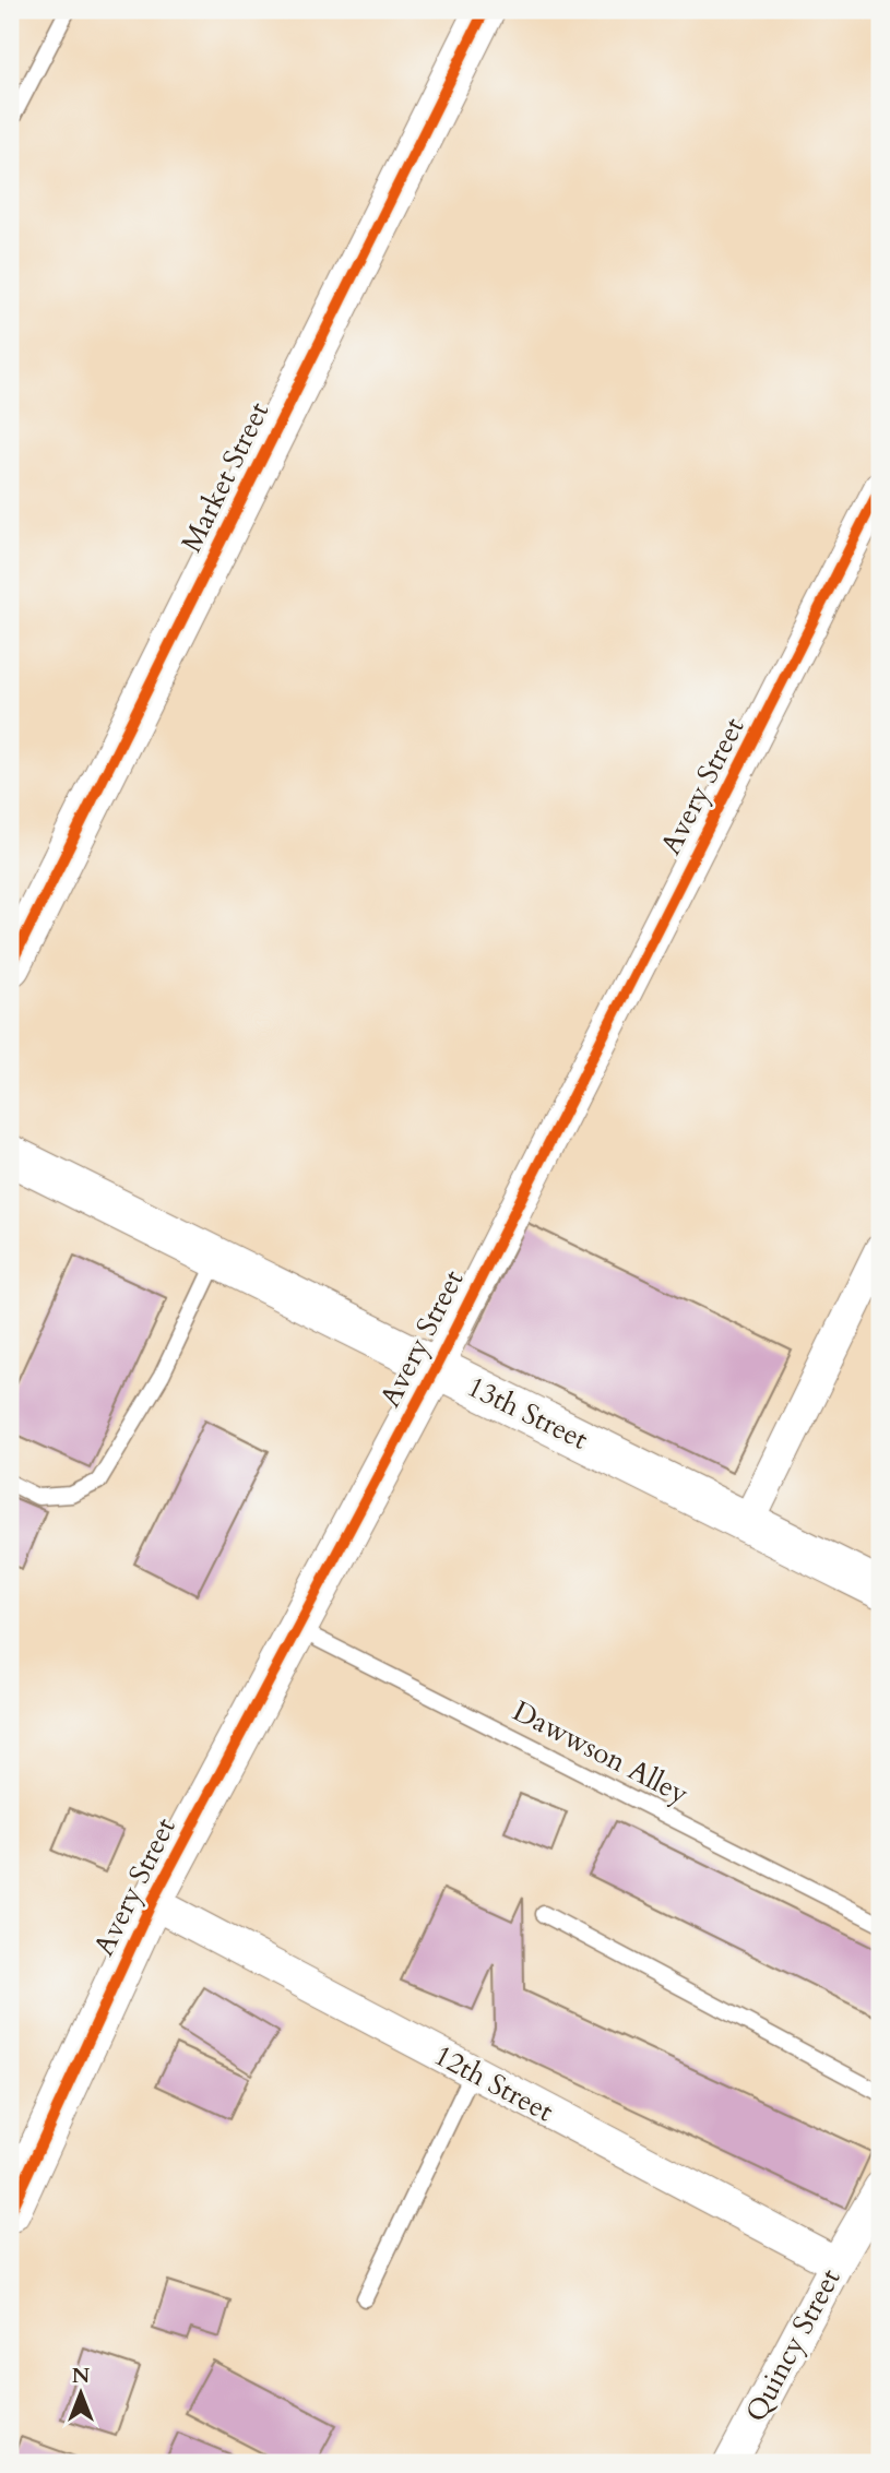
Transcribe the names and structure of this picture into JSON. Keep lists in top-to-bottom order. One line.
{"streets":{"street":["Market Street","Avery Street","13th Street","12th Street","Quincy Street"],"lane":["Dawwson Alley"]},"crossings":[["Avery Street","13th Street"],["Avery Street","Dawwson Alley"],["Avery Street","12th Street"],["12th Street","Quincy Street"]],"north":"top"}
